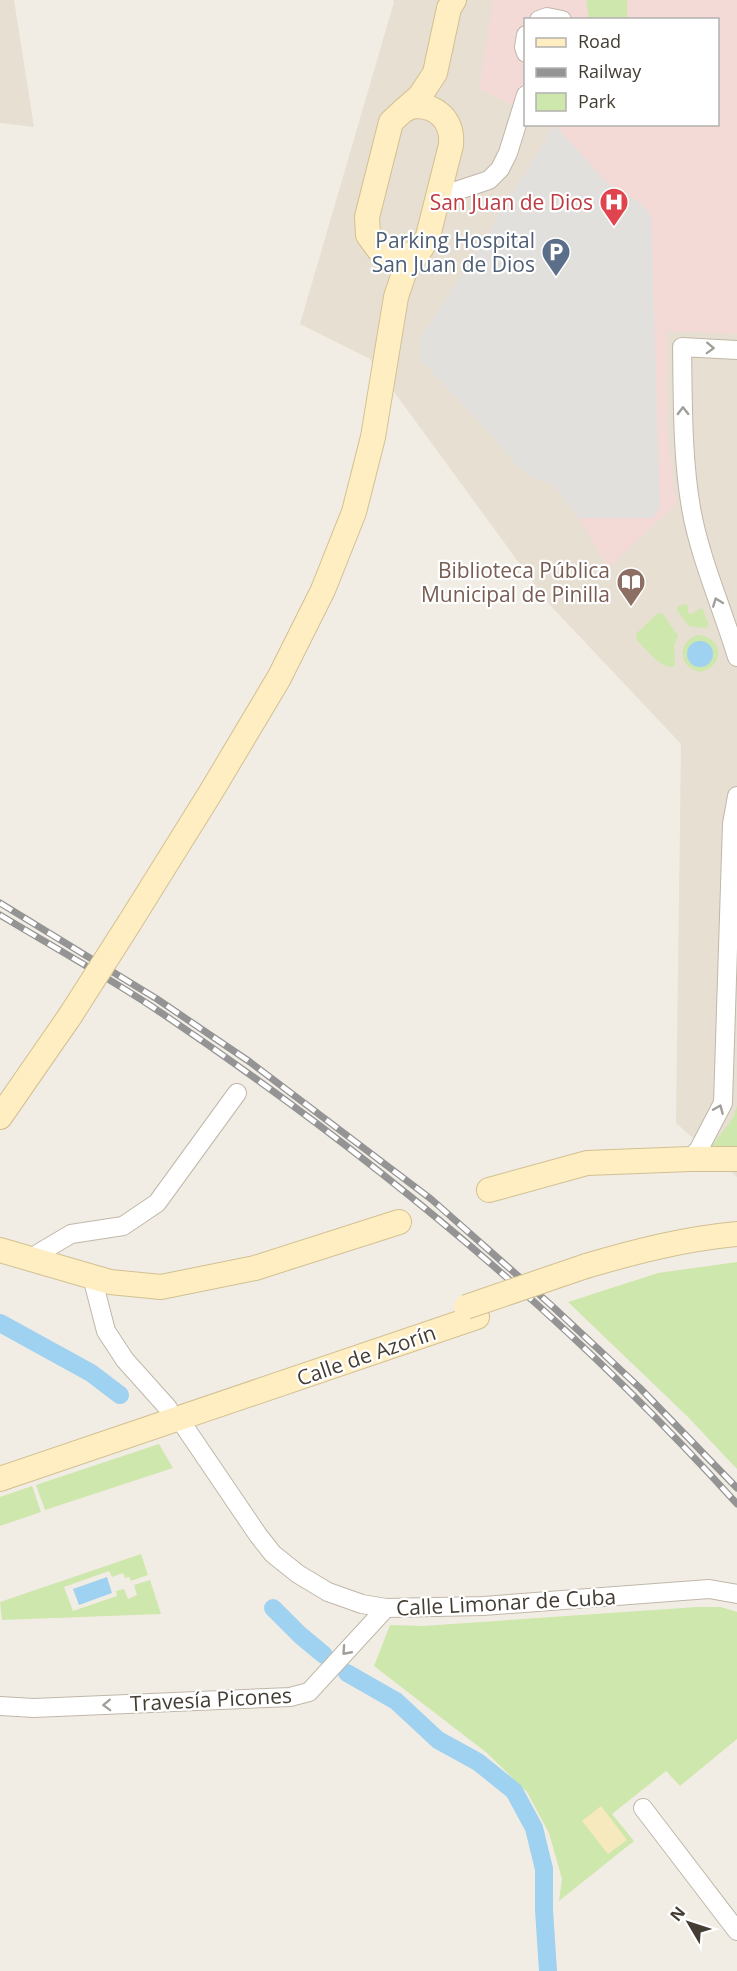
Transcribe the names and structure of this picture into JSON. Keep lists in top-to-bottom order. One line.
{"streets":{"main road":["Calle de Azorín"],"street":["Calle Limonar de Cuba","Travesía Picones"]},"crossings":[["Calle de Azorín","Calle Limonar de Cuba"],["Calle Limonar de Cuba","Travesía Picones"]],"one_way":["Travesía Picones"],"places":{"hospital":["San Juan de Dios"],"parking":["Parking Hospital San Juan de Dios"],"library":["Biblioteca Pública Municipal de Pinilla"]},"legend":["Road","Railway","Park"],"north":"top left"}
